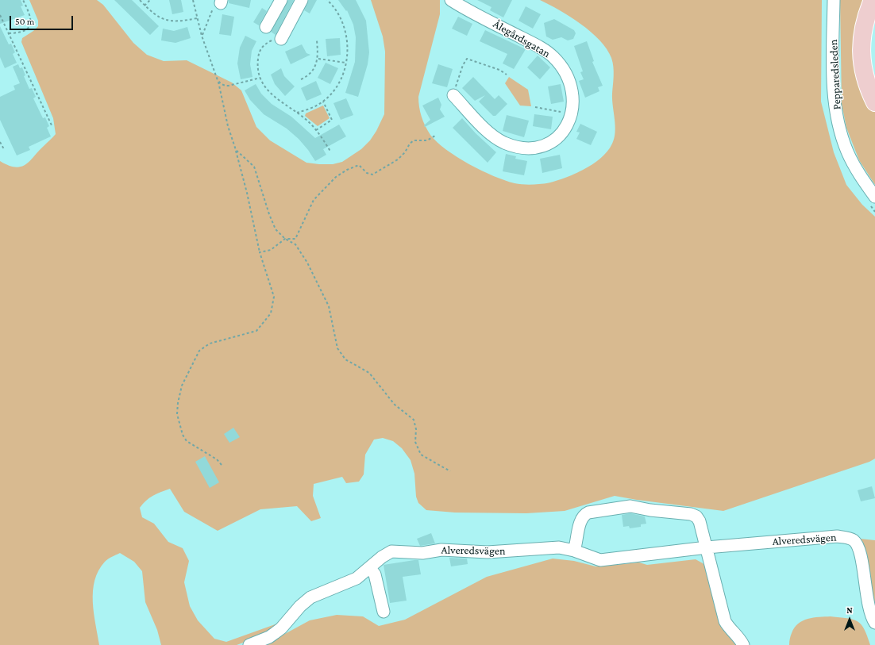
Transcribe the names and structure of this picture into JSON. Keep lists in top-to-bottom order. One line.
{"streets":{"street":["Ålegårdsgatan","Pepparedsleden","Alveredsvägen"]},"scale_bar":"50 m","north":"top"}
